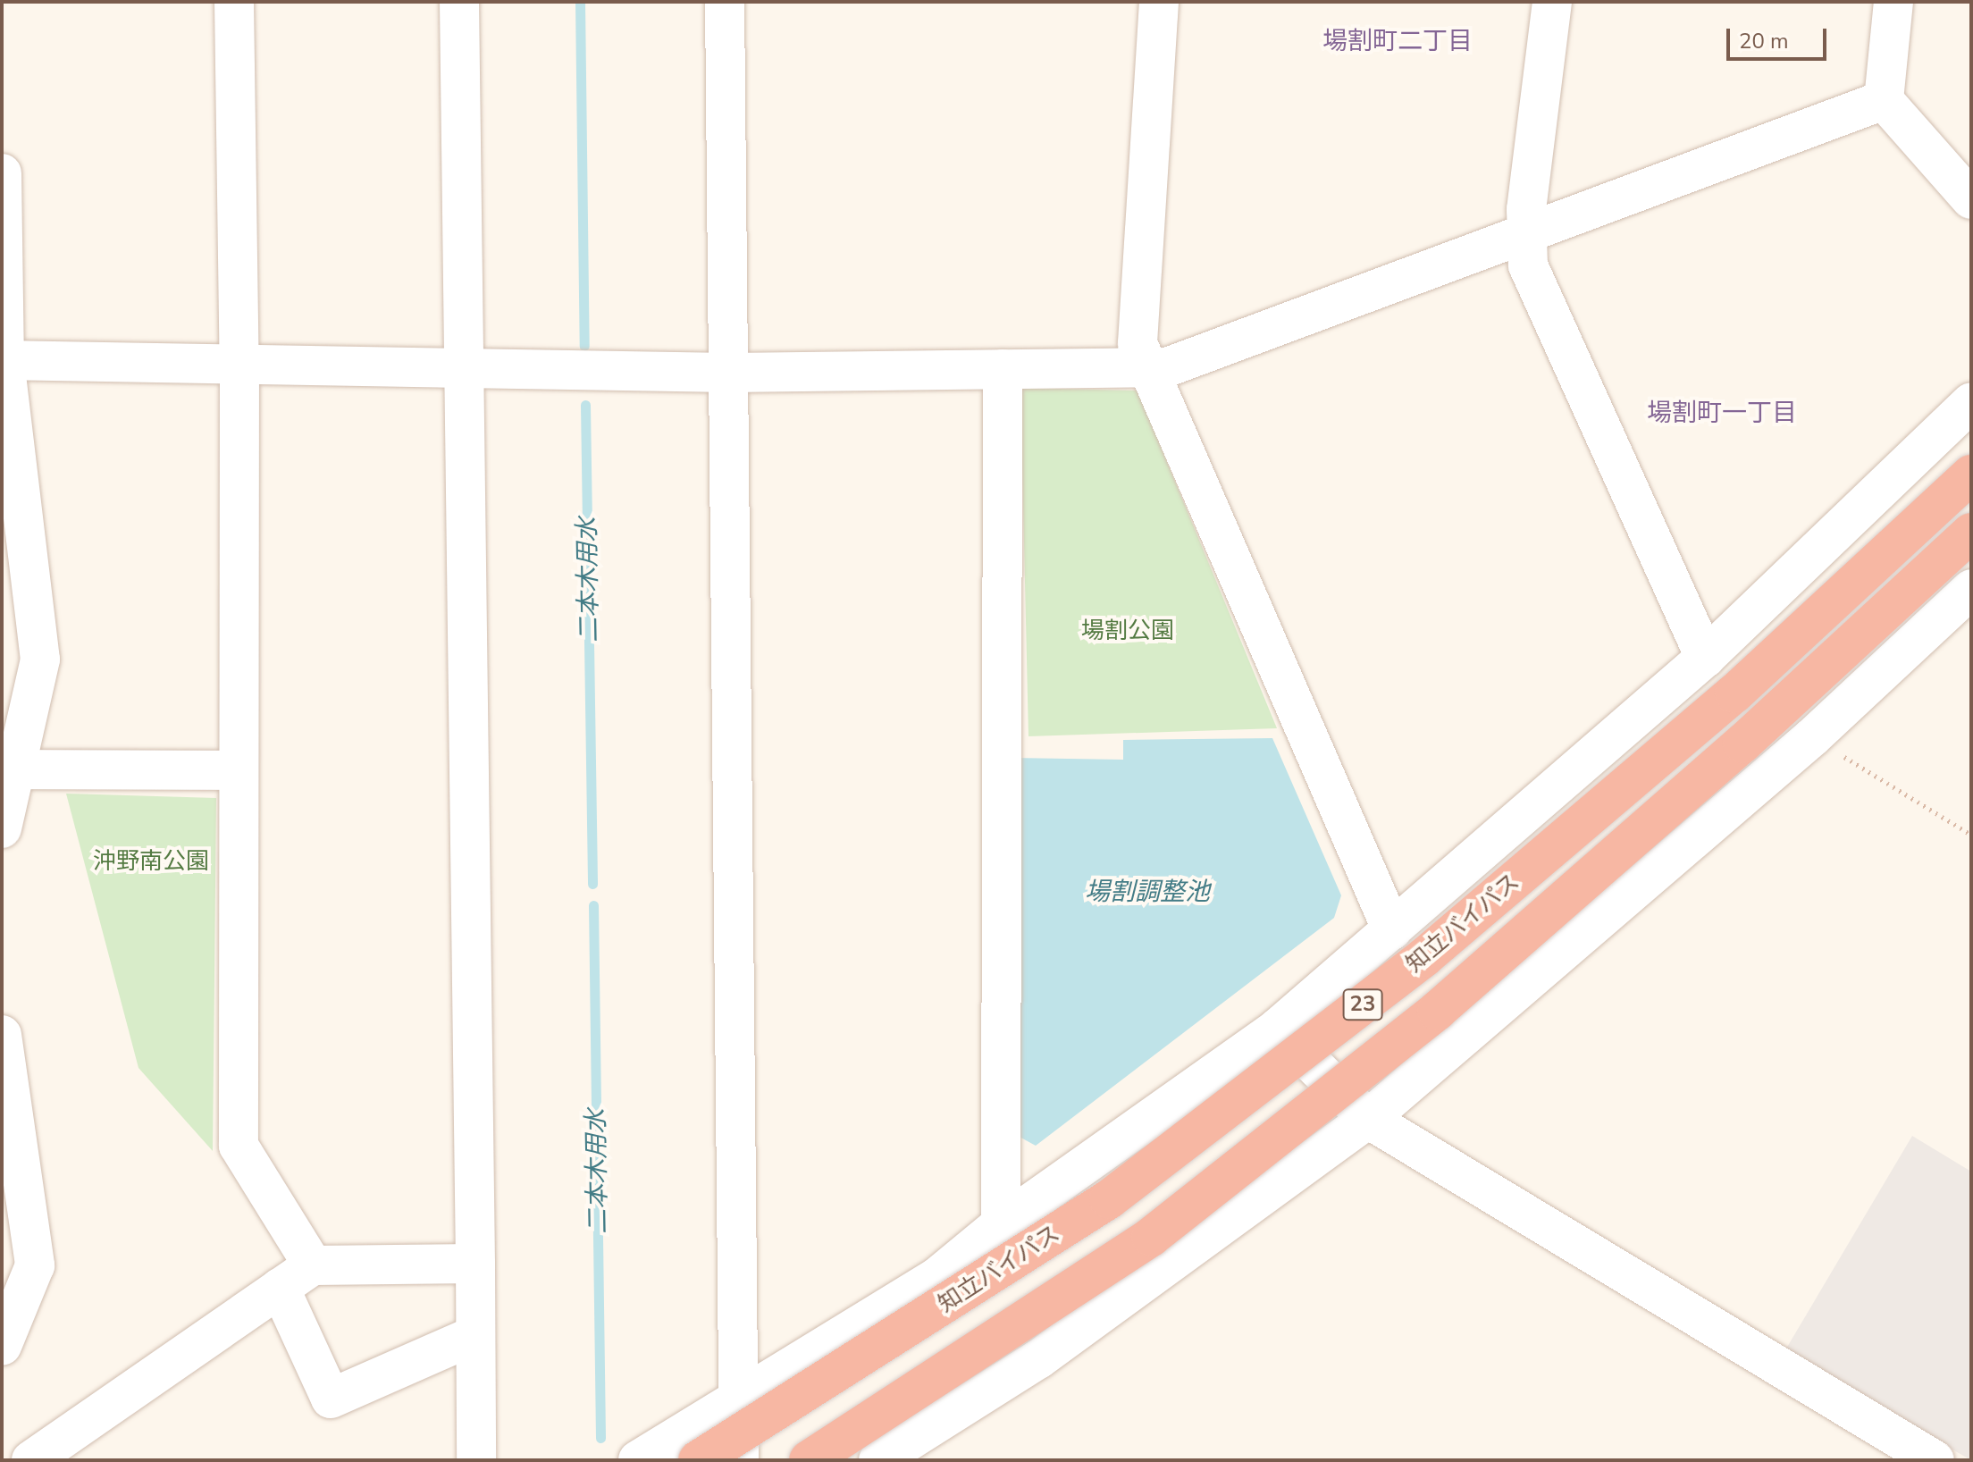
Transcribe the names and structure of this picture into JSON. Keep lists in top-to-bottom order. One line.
{"streets":{"highway":["知立バイパス","23"]},"districts":["場割町二丁目","場割町一丁目"],"water":["二本木用水","場割調整池"],"parks":["場割公園","沖野南公園"],"scale_bar":"20 m"}
